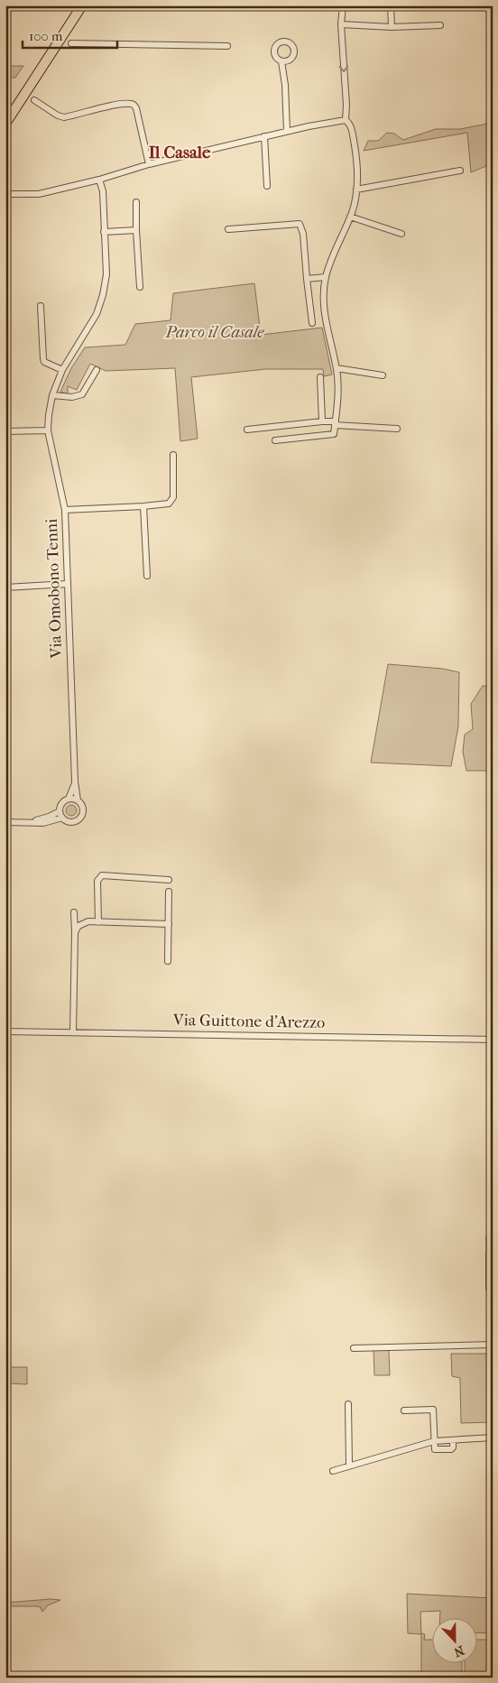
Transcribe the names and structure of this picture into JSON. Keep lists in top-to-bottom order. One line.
{"streets":{"street":["Via Omobono Tenni","Via Guittone d'Arezzo"]},"districts":["Il Casale"],"parks":["Parco il Casale"],"scale_bar":"100 m","north":"bottom"}
